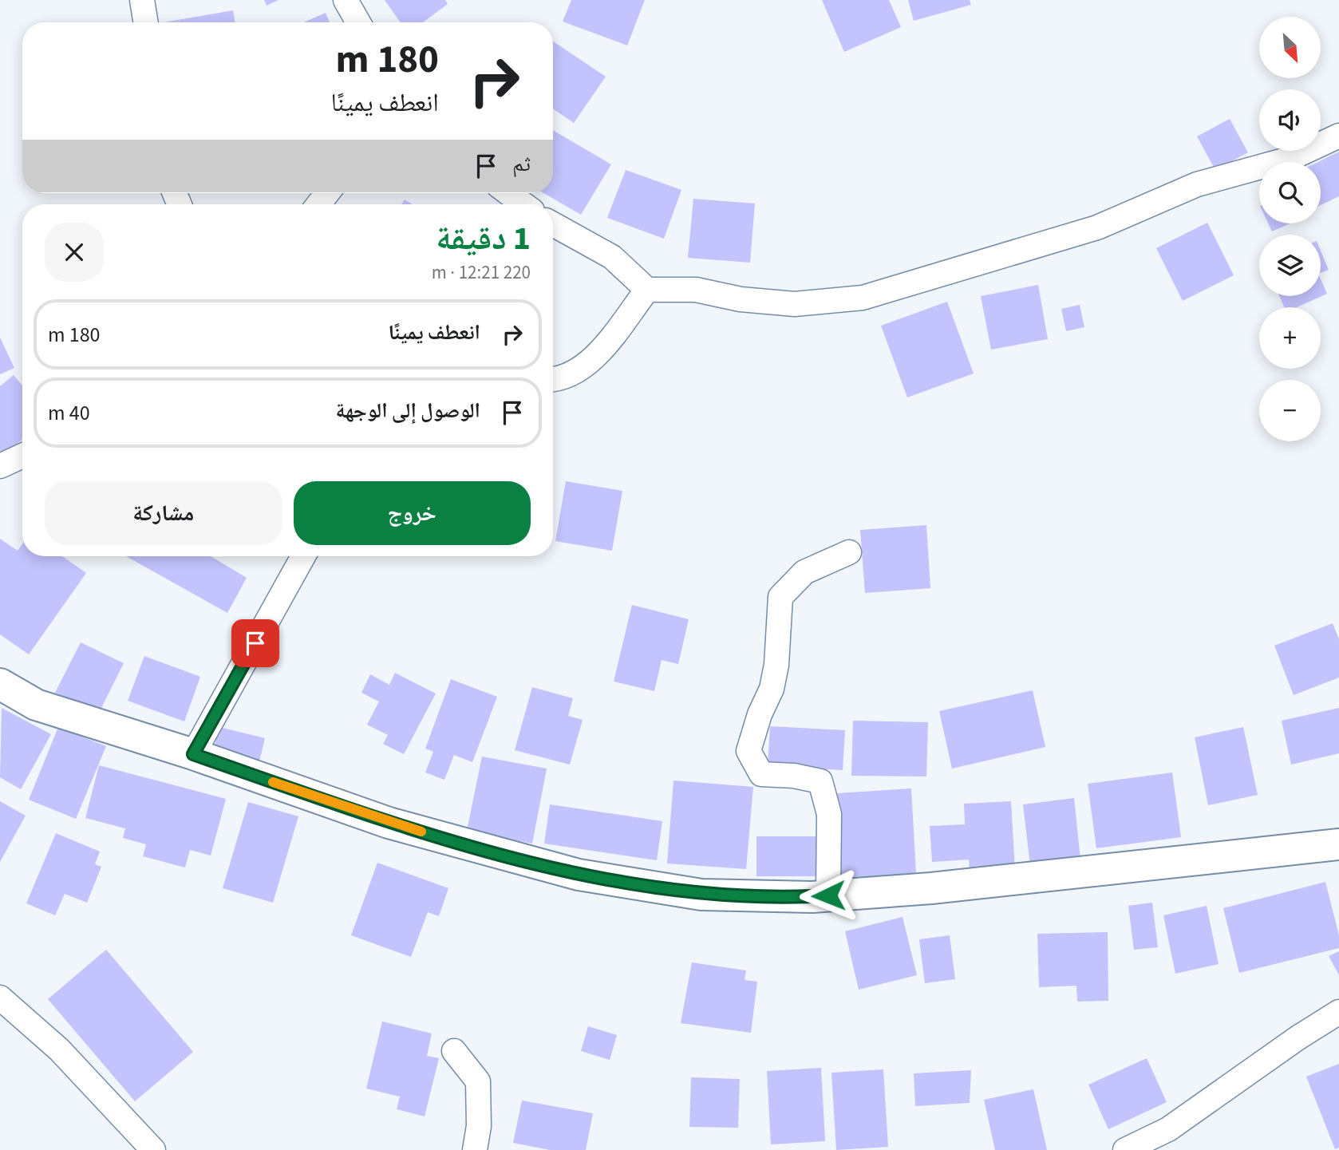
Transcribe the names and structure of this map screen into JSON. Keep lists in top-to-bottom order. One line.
{"north":"bottom right","page":{"map_buttons":["+","−"],"turn":["180 m","انعطف يمينًا"],"then":"ثم","heading":["1 دقيقة","220 m · 12:21"],"list":[{"name":"انعطف يمينًا","value":"180 m"},{"name":"الوصول إلى الوجهة","value":"40 m"}],"buttons":["خروج","مشاركة"]}}
